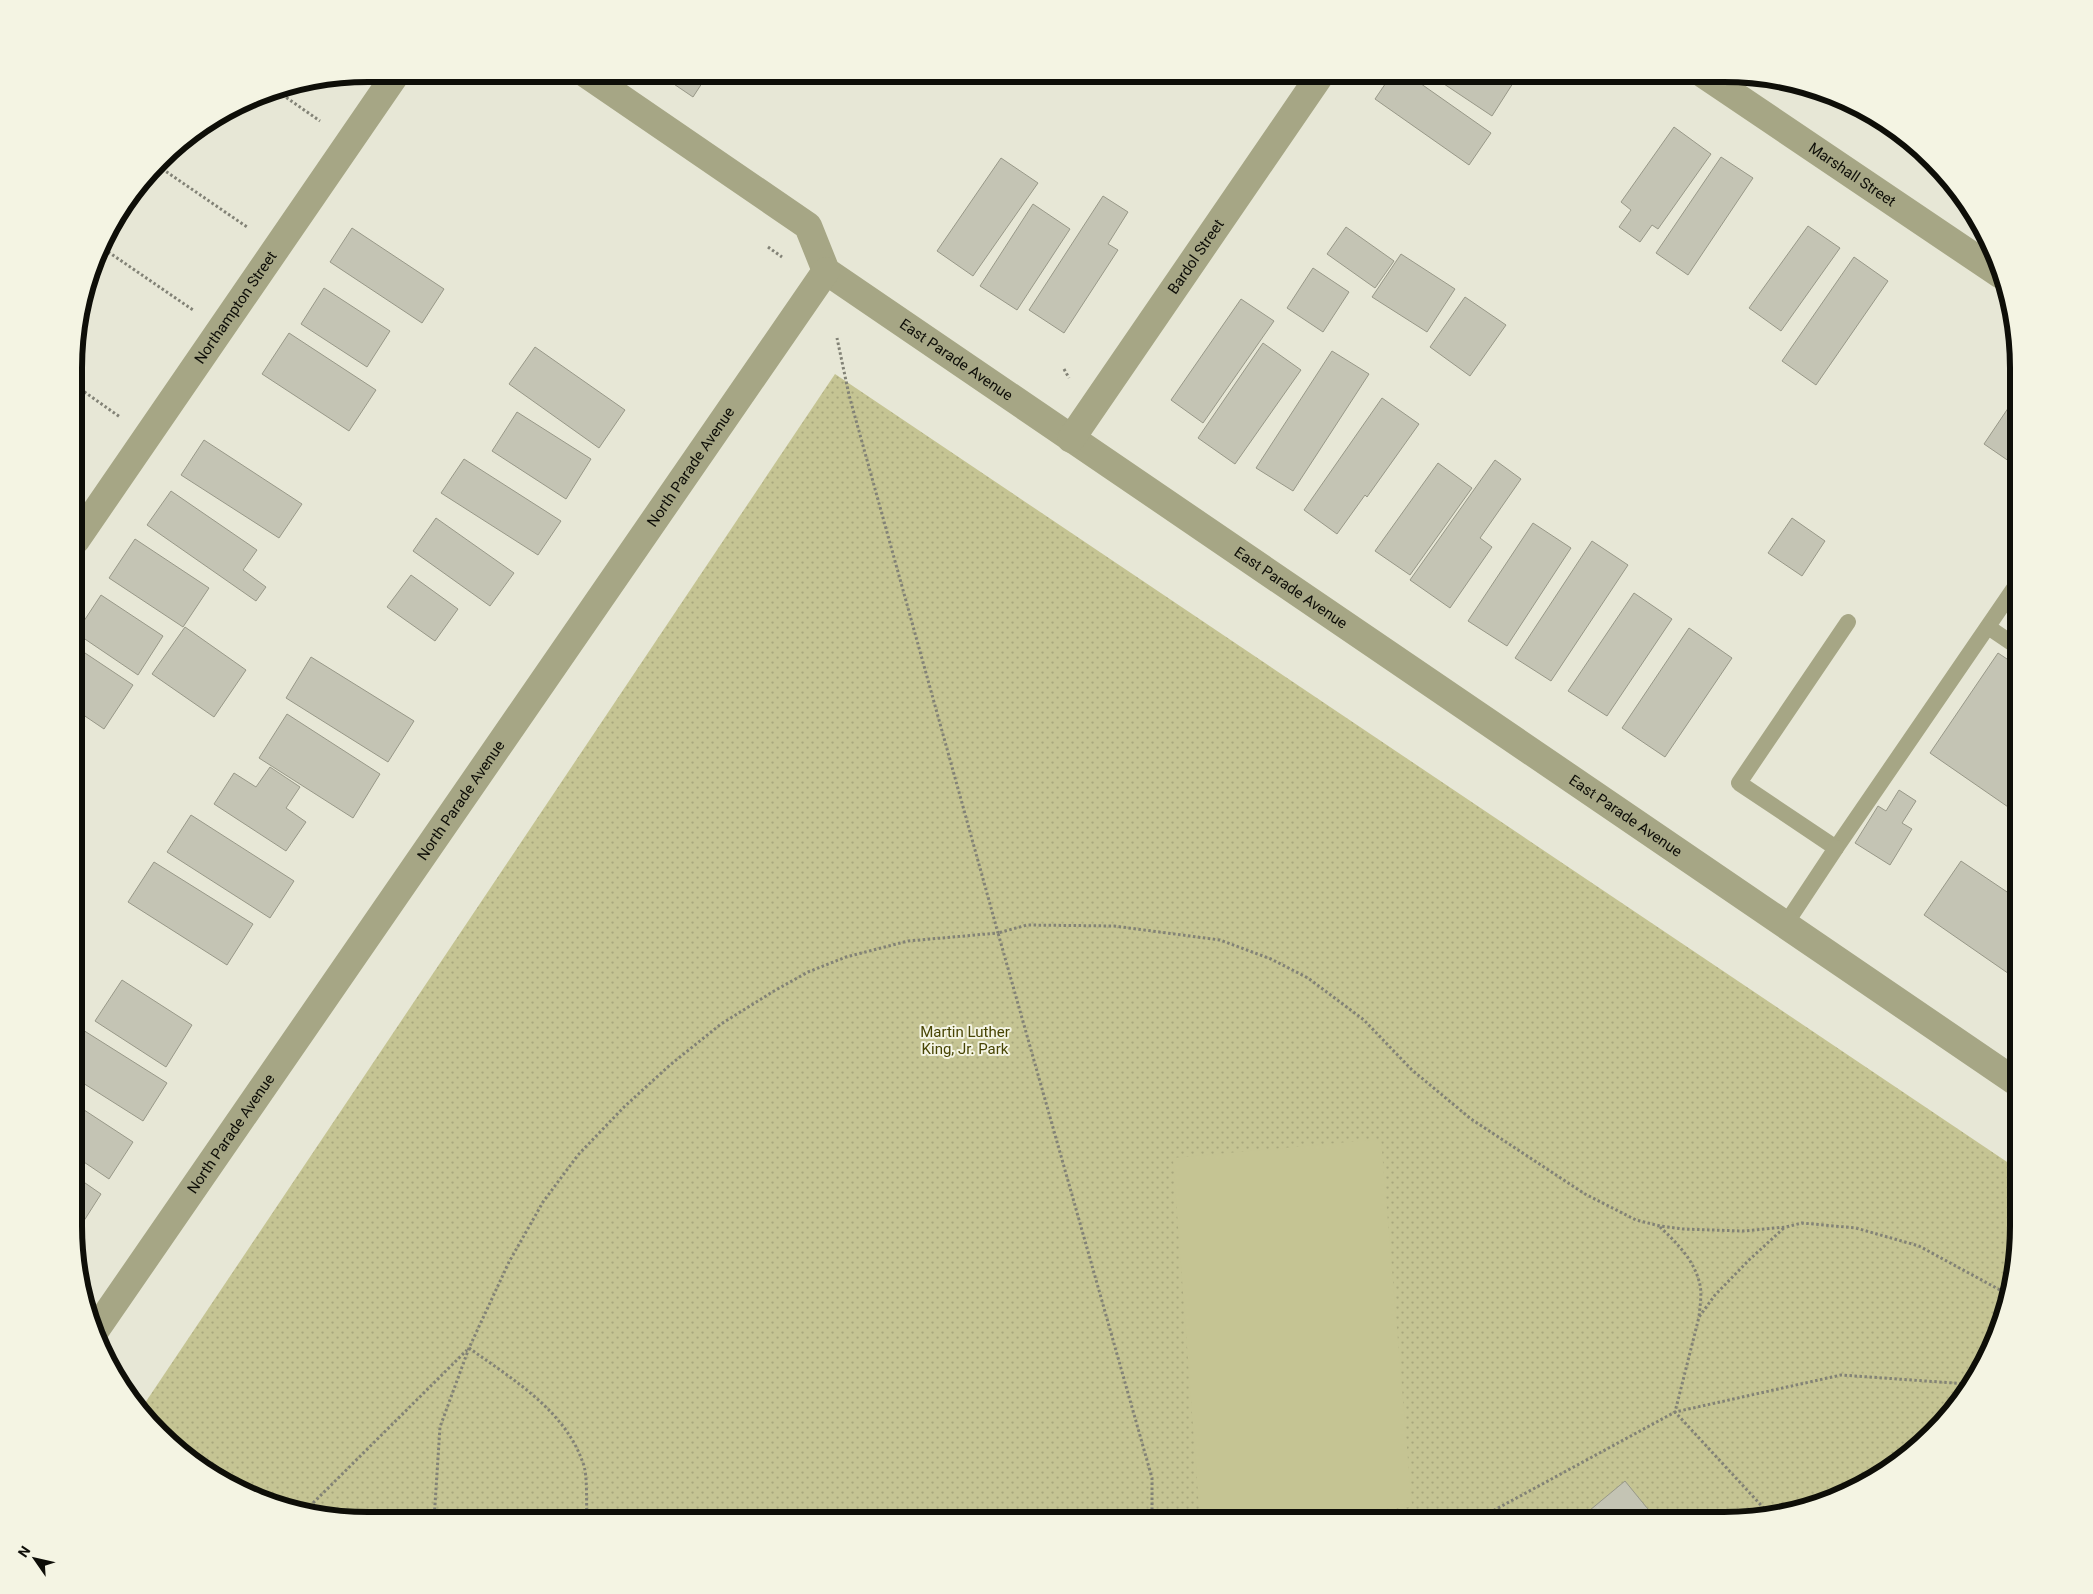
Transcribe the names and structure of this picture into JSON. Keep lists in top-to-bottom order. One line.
{"streets":{"street":["Marshall Street","Bardol Street","Northampton Street","East Parade Avenue","North Parade Avenue"]},"crossings":[["Bardol Street","East Parade Avenue"],["East Parade Avenue","North Parade Avenue"]],"parks":["Martin Luther King, Jr. Park"],"north":"top left"}
